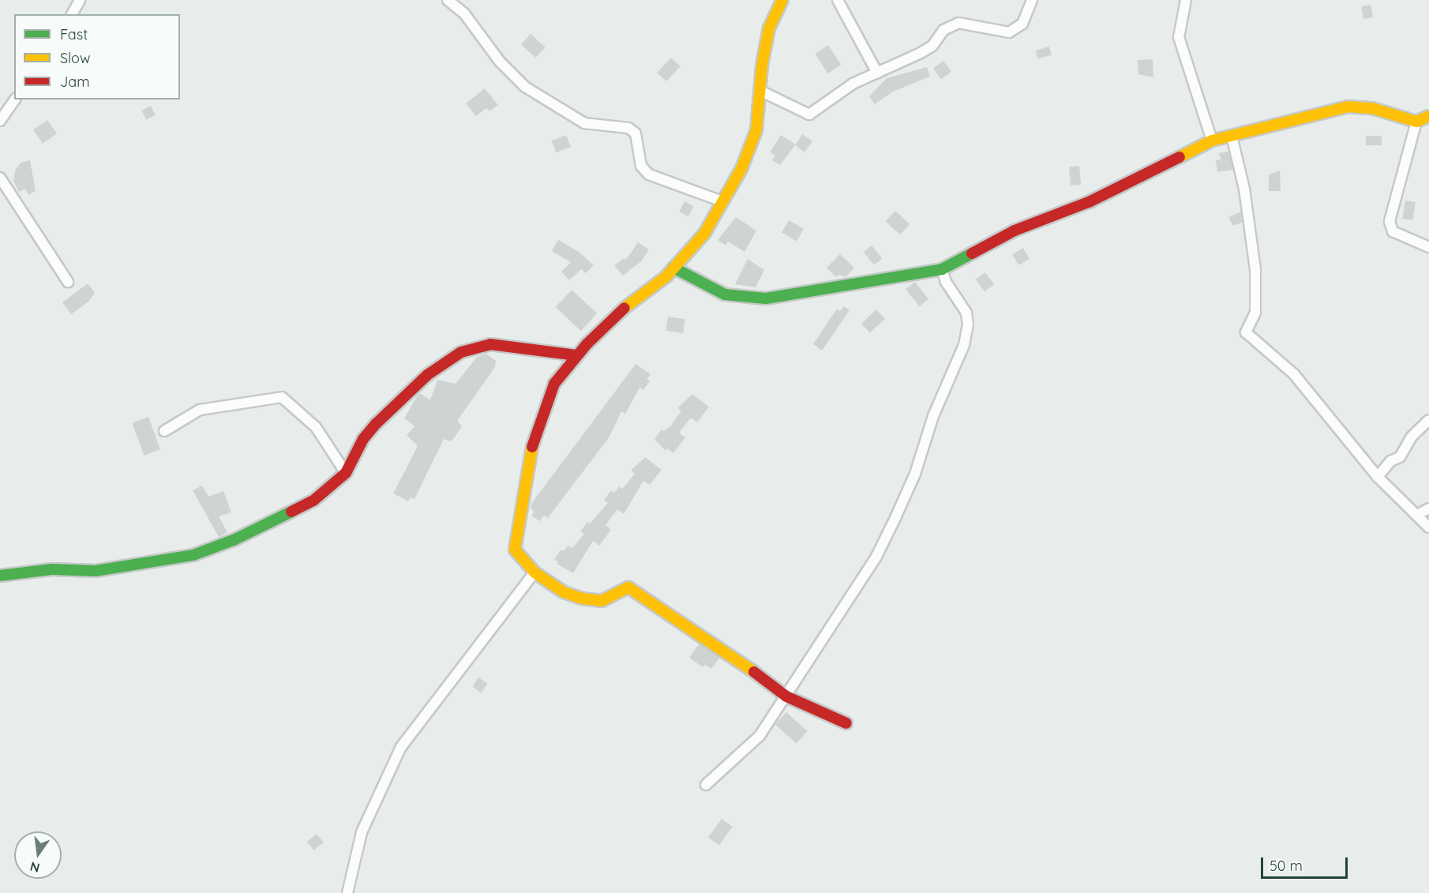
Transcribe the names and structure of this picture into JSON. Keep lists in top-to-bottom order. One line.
{"legend":["Fast","Slow","Jam"],"scale_bar":"50 m","north":"bottom"}
